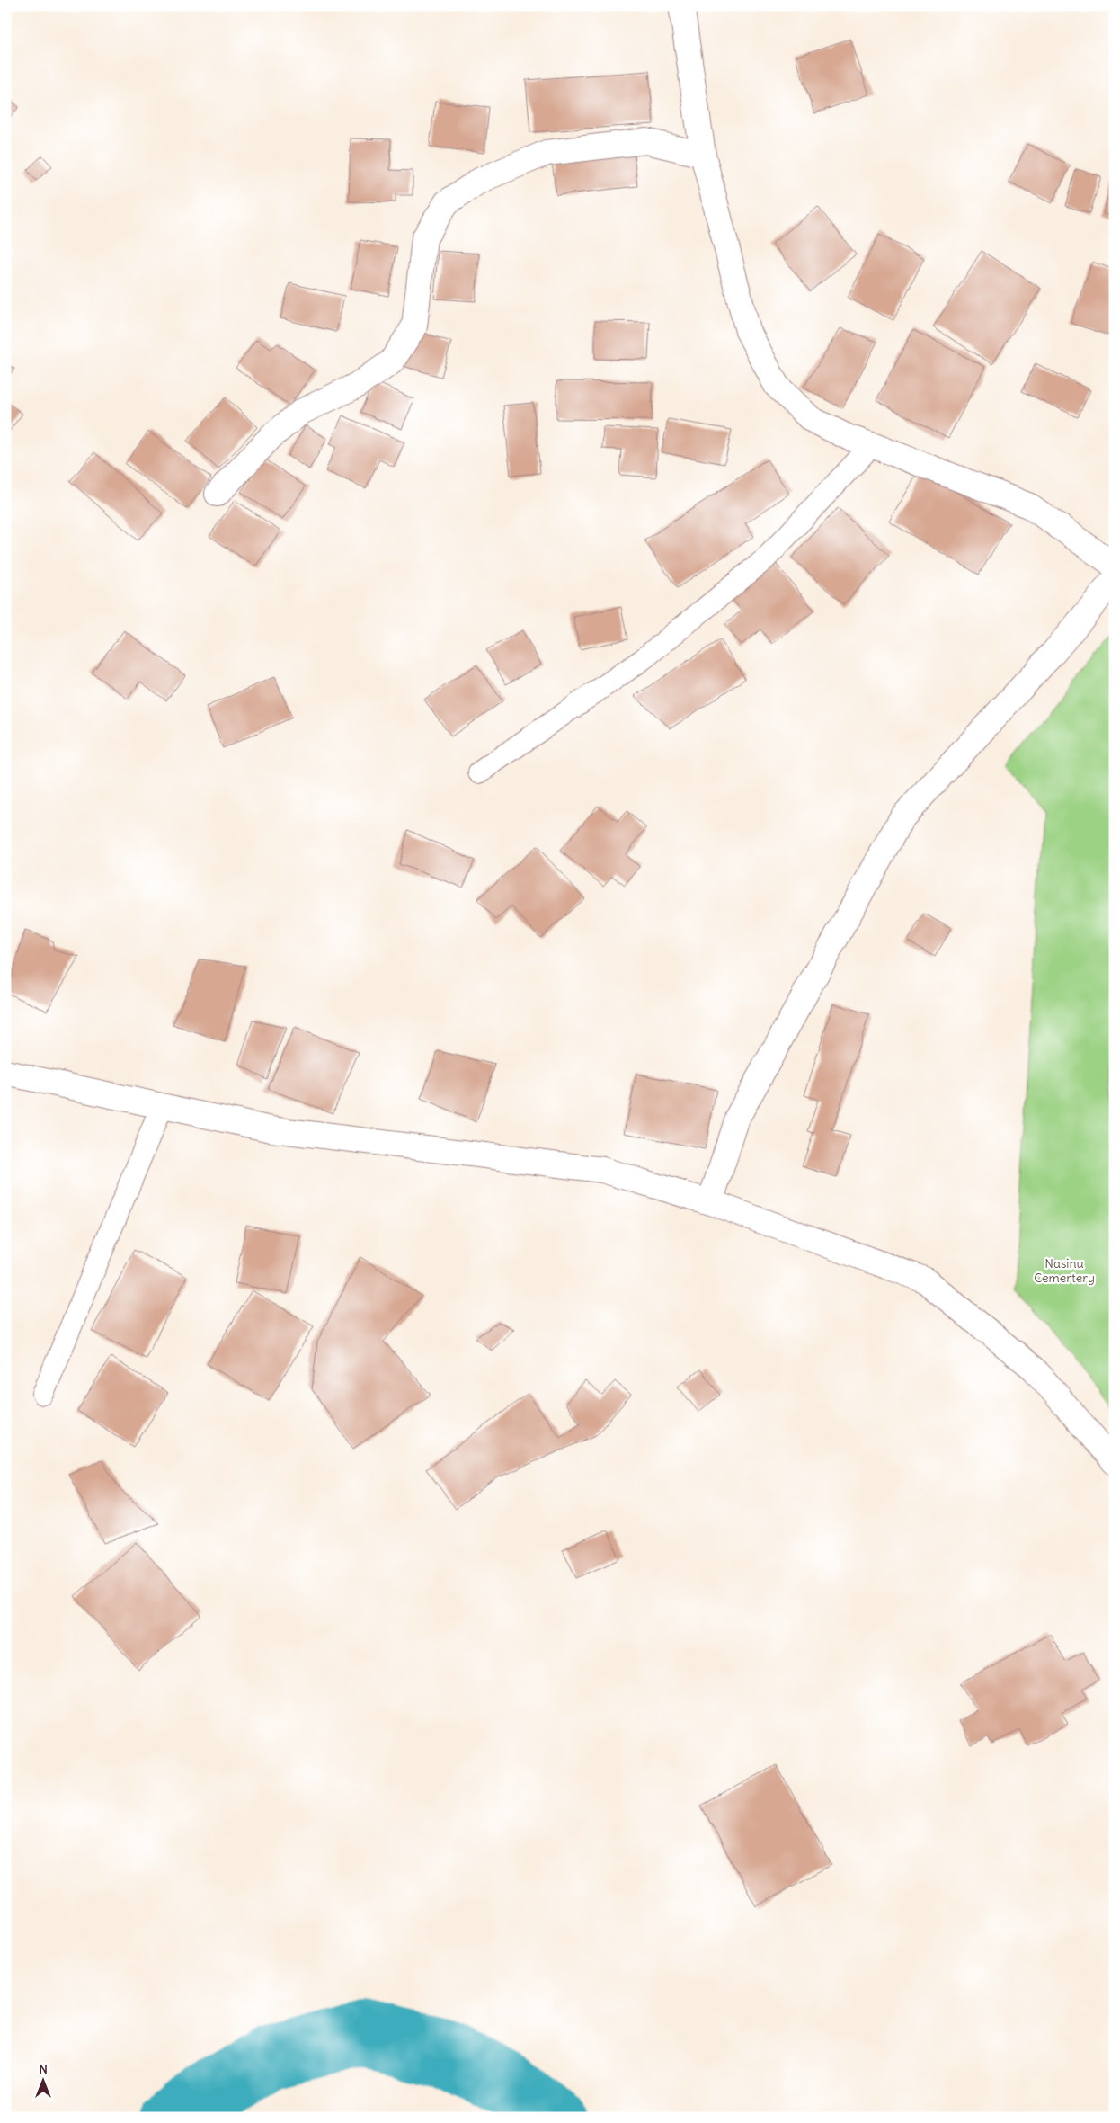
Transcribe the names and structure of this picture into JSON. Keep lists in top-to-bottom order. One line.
{"parks":["Nasinu Cemertery"],"north":"top"}
